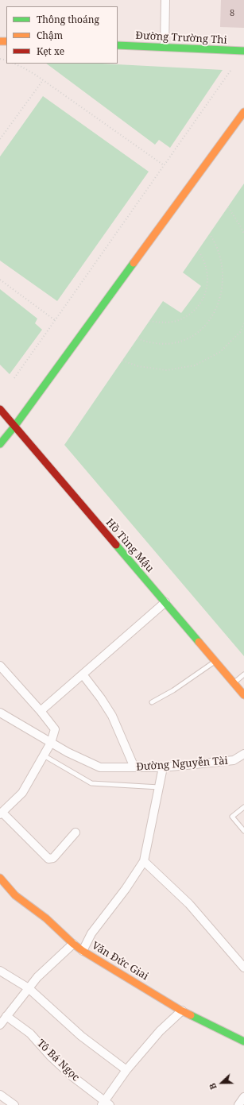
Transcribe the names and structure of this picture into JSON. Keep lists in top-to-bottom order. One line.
{"streets":{"street":["Đường Trường Thi","Hồ Tùng Mậu","Đường Nguyễn Tài","Văn Đức Giai","Tô Bá Ngọc"]},"house_numbers":["8"],"legend":["Thông thoáng","Chậm","Kẹt xe"],"north":"left"}
